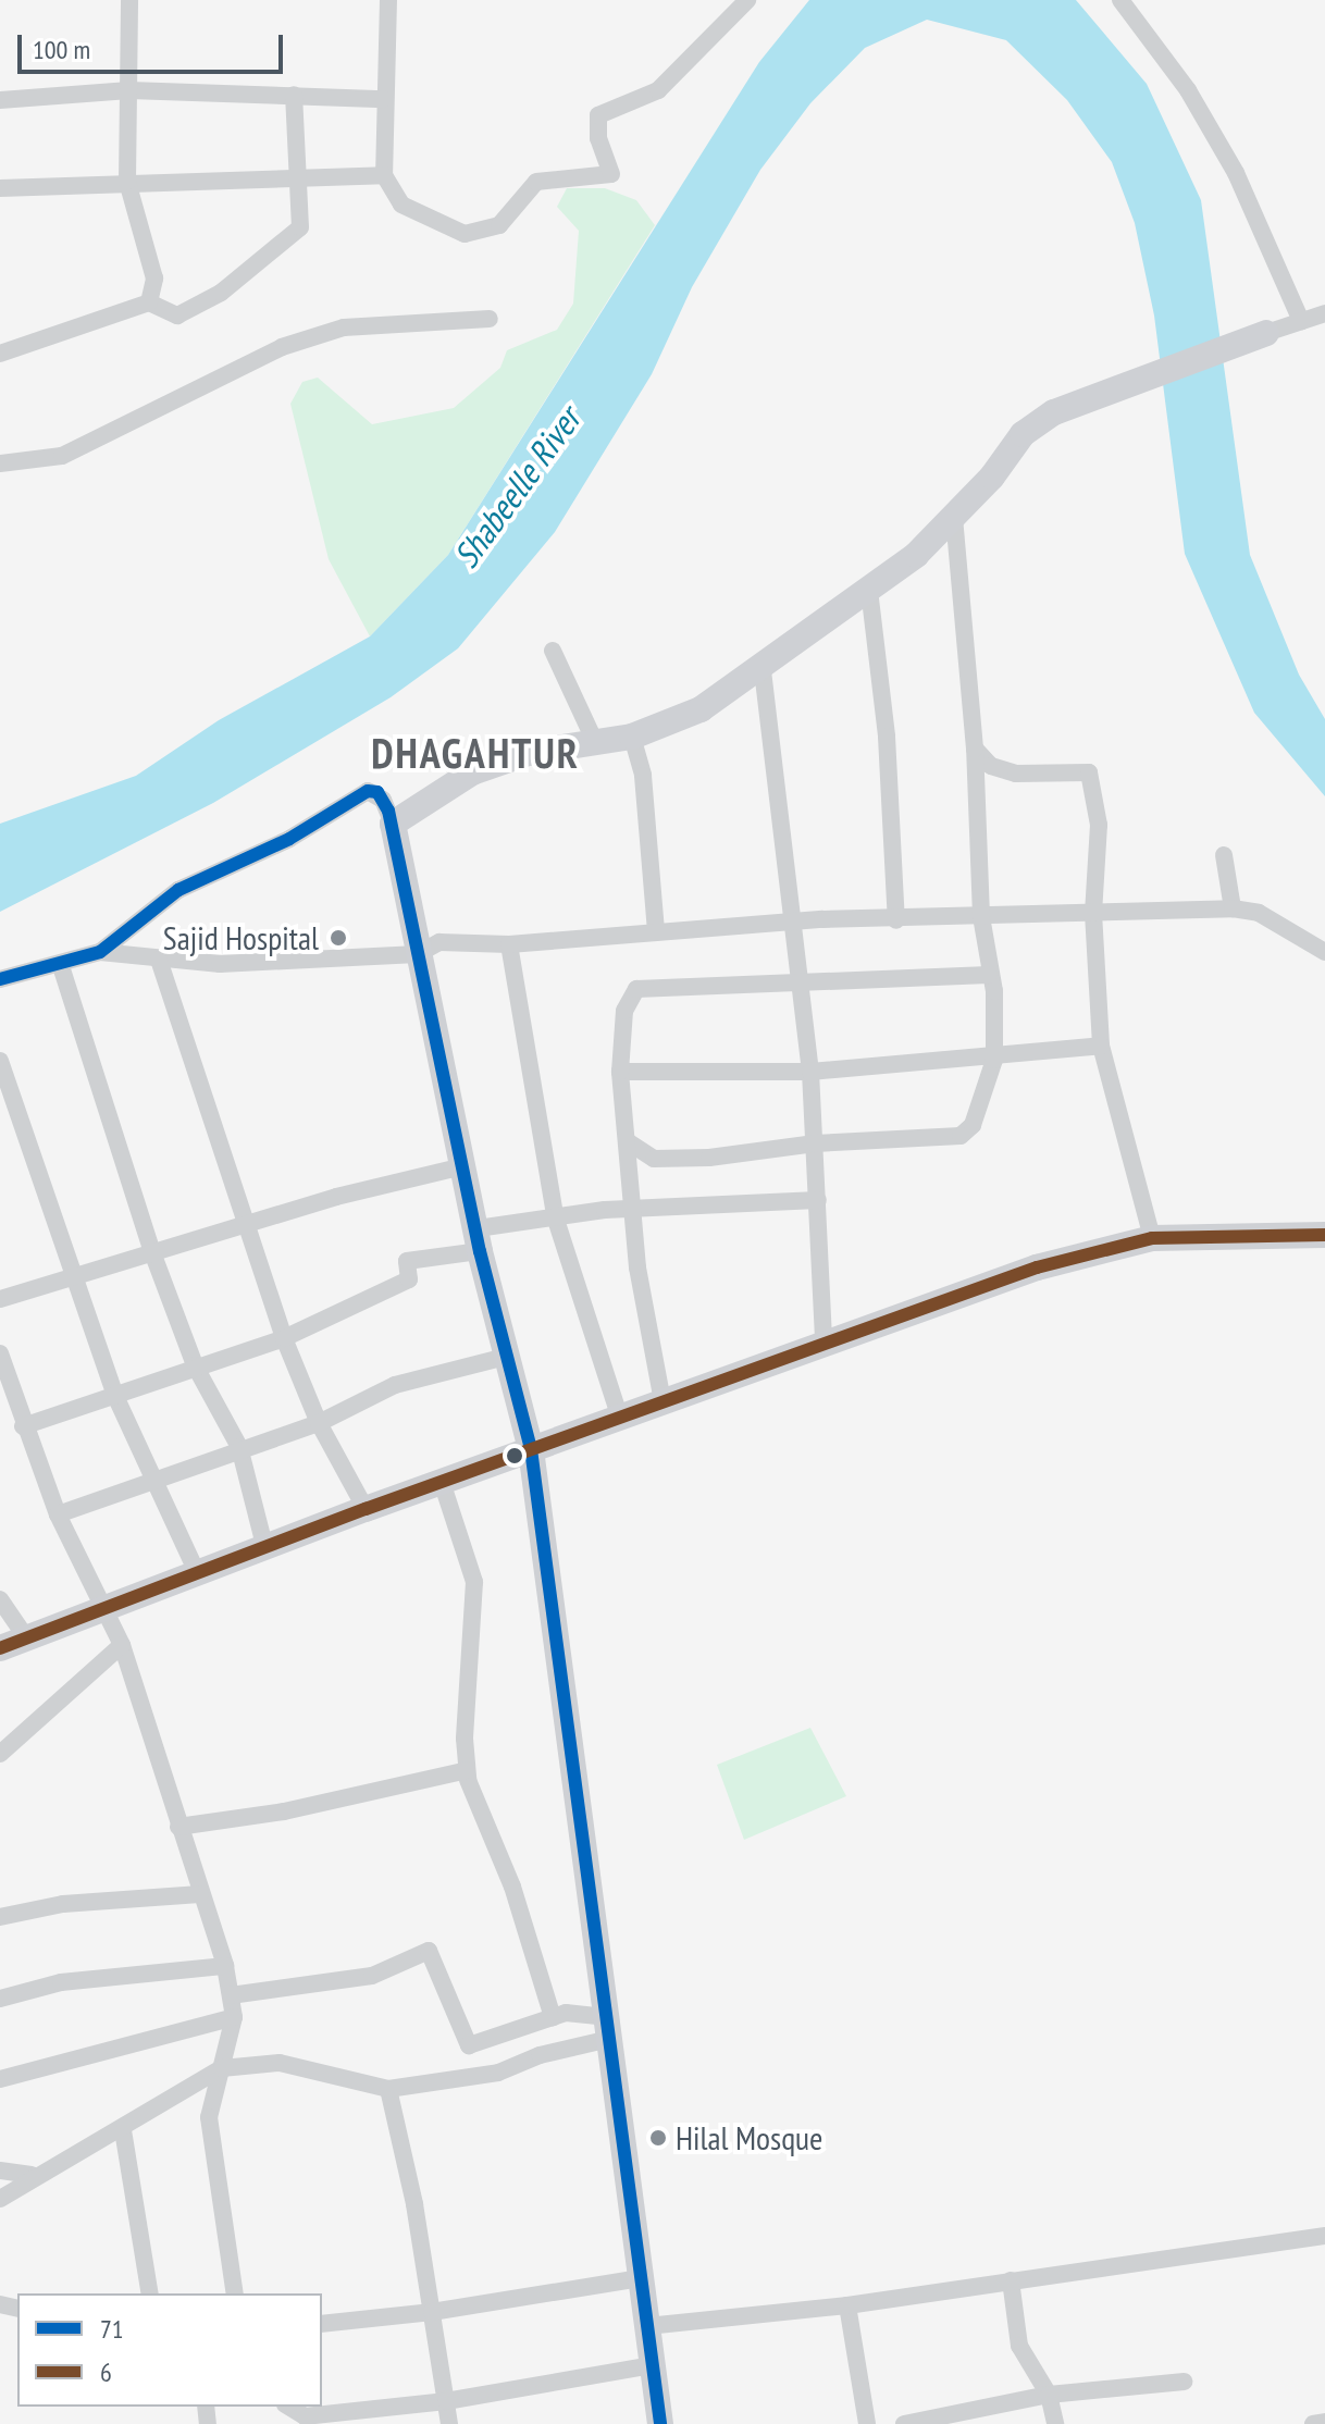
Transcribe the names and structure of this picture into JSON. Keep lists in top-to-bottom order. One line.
{"districts":["DHAGAHTUR"],"water":["Shabeelle River"],"places":["Sajid Hospital","Hilal Mosque"],"lines":["transit line 71","transit line 6"],"legend":["71","6"],"scale_bar":"100 m"}
